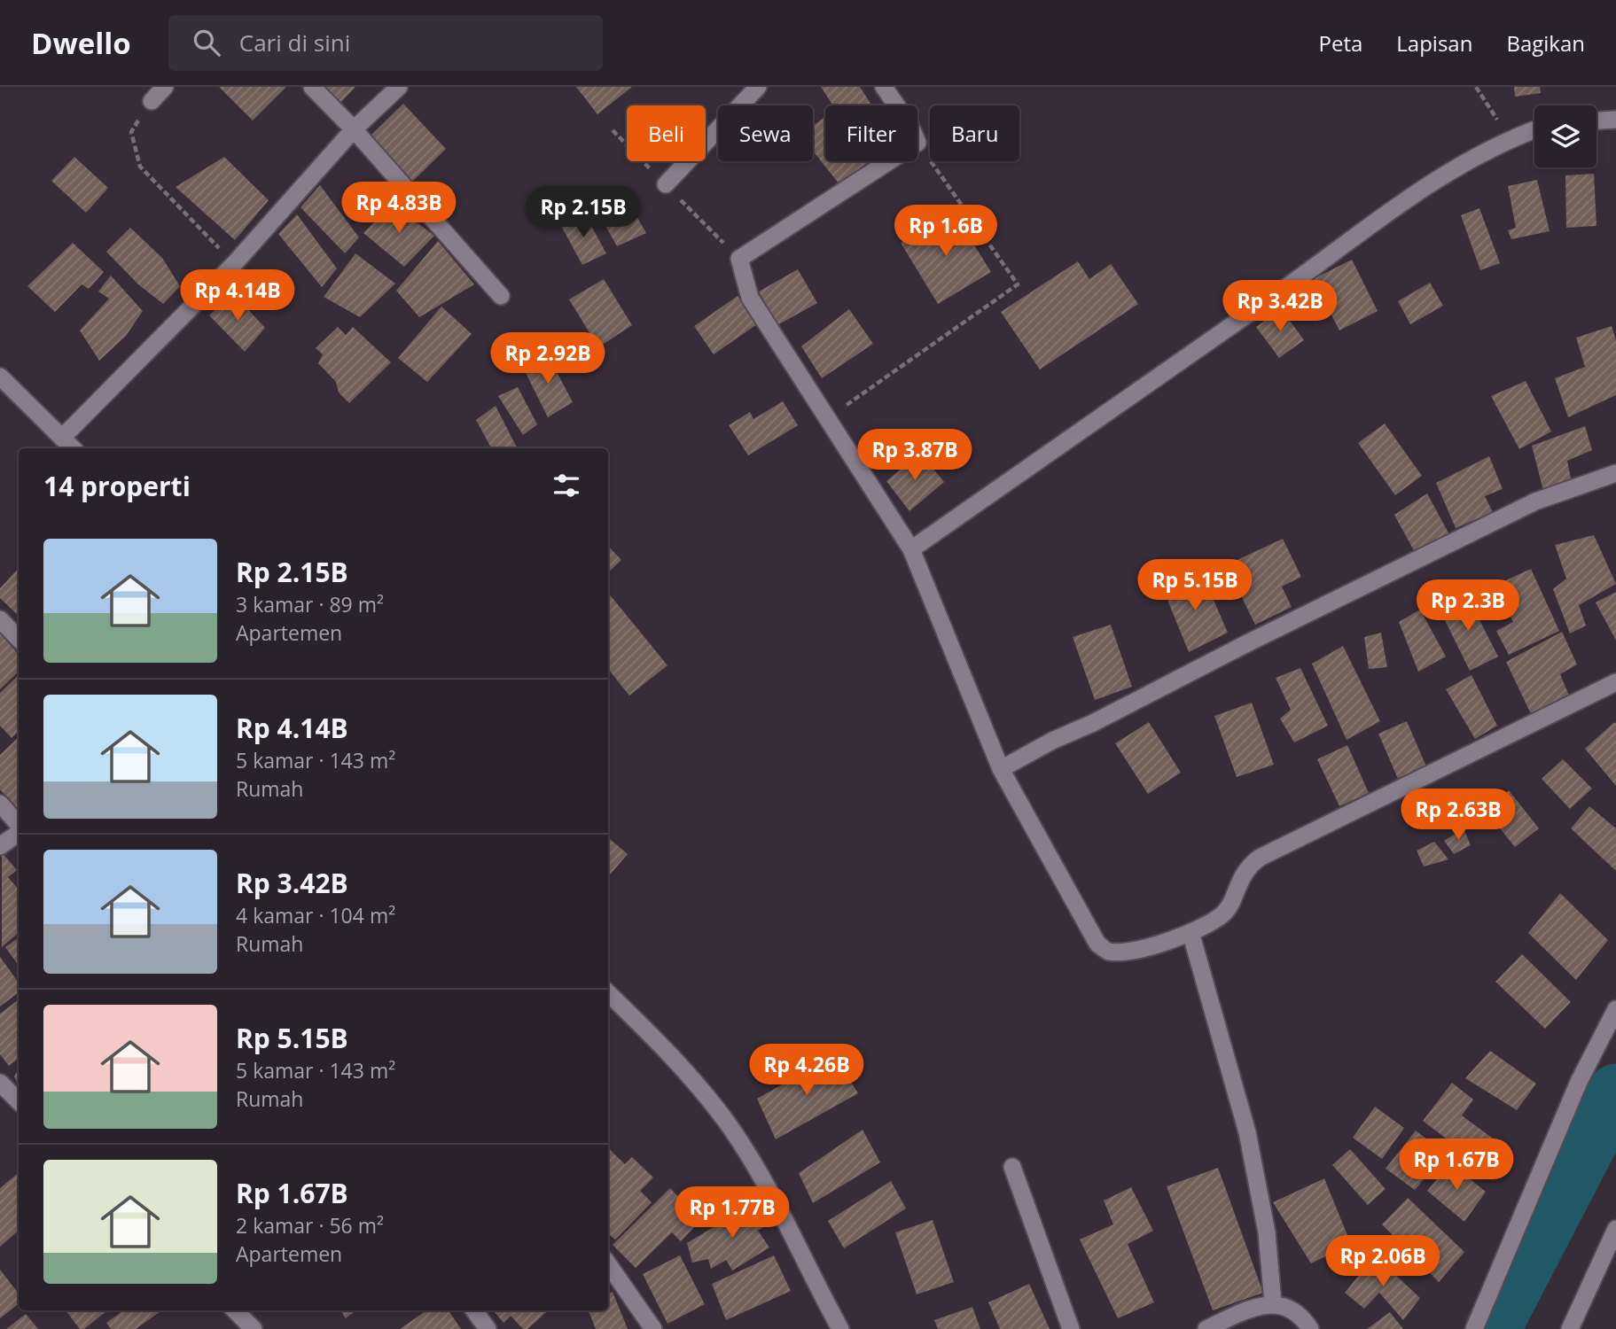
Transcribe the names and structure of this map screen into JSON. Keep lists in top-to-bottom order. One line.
{"page":{"header":"Dwello","search":"Cari di sini","nav":["Peta","Lapisan","Bagikan"],"chip":["Beli","Sewa","Filter","Baru"],"price":["Rp 4.83B","Rp 2.15B","Rp 1.6B","Rp 4.14B","Rp 3.42B","Rp 2.92B","Rp 3.87B","Rp 5.15B","Rp 2.3B","Rp 2.63B","Rp 4.26B","Rp 1.67B","Rp 1.77B","Rp 2.06B"],"heading":"14 properti","list":[{"name":"Rp 2.15B","note":"3 kamar · 89 m² · Apartemen"},{"name":"Rp 4.14B","note":"5 kamar · 143 m² · Rumah"},{"name":"Rp 3.42B","note":"4 kamar · 104 m² · Rumah"},{"name":"Rp 5.15B","note":"5 kamar · 143 m² · Rumah"},{"name":"Rp 1.67B","note":"2 kamar · 56 m² · Apartemen"}]}}
